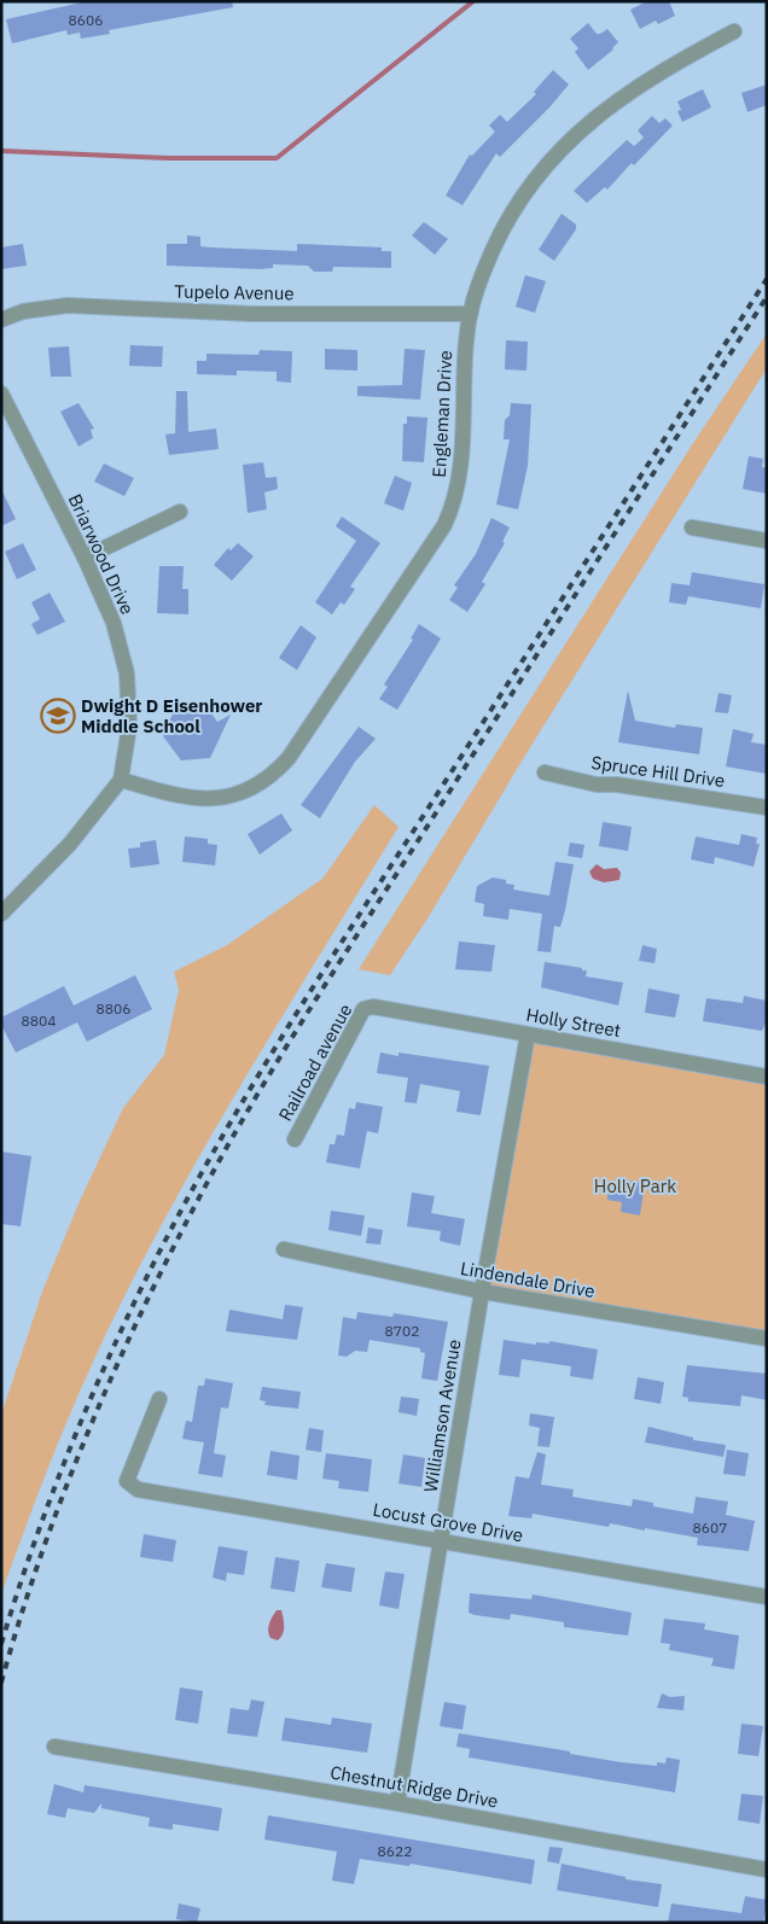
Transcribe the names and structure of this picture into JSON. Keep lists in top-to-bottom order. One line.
{"streets":{"street":["Tupelo Avenue","Engleman Drive","Briarwood Drive","Spruce Hill Drive","Holly Street","Railroad avenue","Lindendale Drive","Williamson Avenue","Locust Grove Drive","Chestnut Ridge Drive"]},"crossings":[["Tupelo Avenue","Engleman Drive"],["Engleman Drive","Briarwood Drive"],["Holly Street","Railroad avenue"],["Holly Street","Williamson Avenue"],["Lindendale Drive","Williamson Avenue"],["Williamson Avenue","Locust Grove Drive"],["Williamson Avenue","Chestnut Ridge Drive"]],"parks":["Holly Park"],"places":{"school or university":["Dwight D Eisenhower Middle School"]},"house_numbers":["8606","8806","8804","8702","8607","8622"]}
